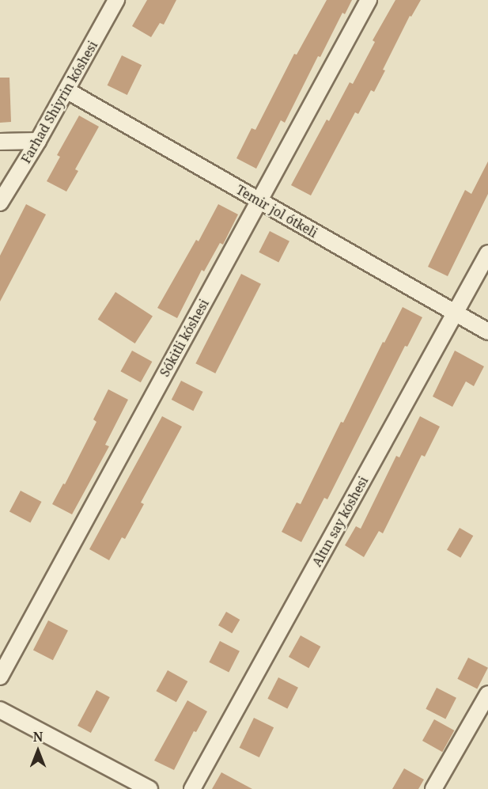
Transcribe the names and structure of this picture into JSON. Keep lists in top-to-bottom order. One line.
{"streets":{"street":["Farhad Shiyrin kóshesi","Temir jol ótkeli","Sókitli kóshesi","Altın say kóshesi"]},"crossings":[["Farhad Shiyrin kóshesi","Temir jol ótkeli"],["Temir jol ótkeli","Sókitli kóshesi"],["Temir jol ótkeli","Altın say kóshesi"]],"north":"top"}
